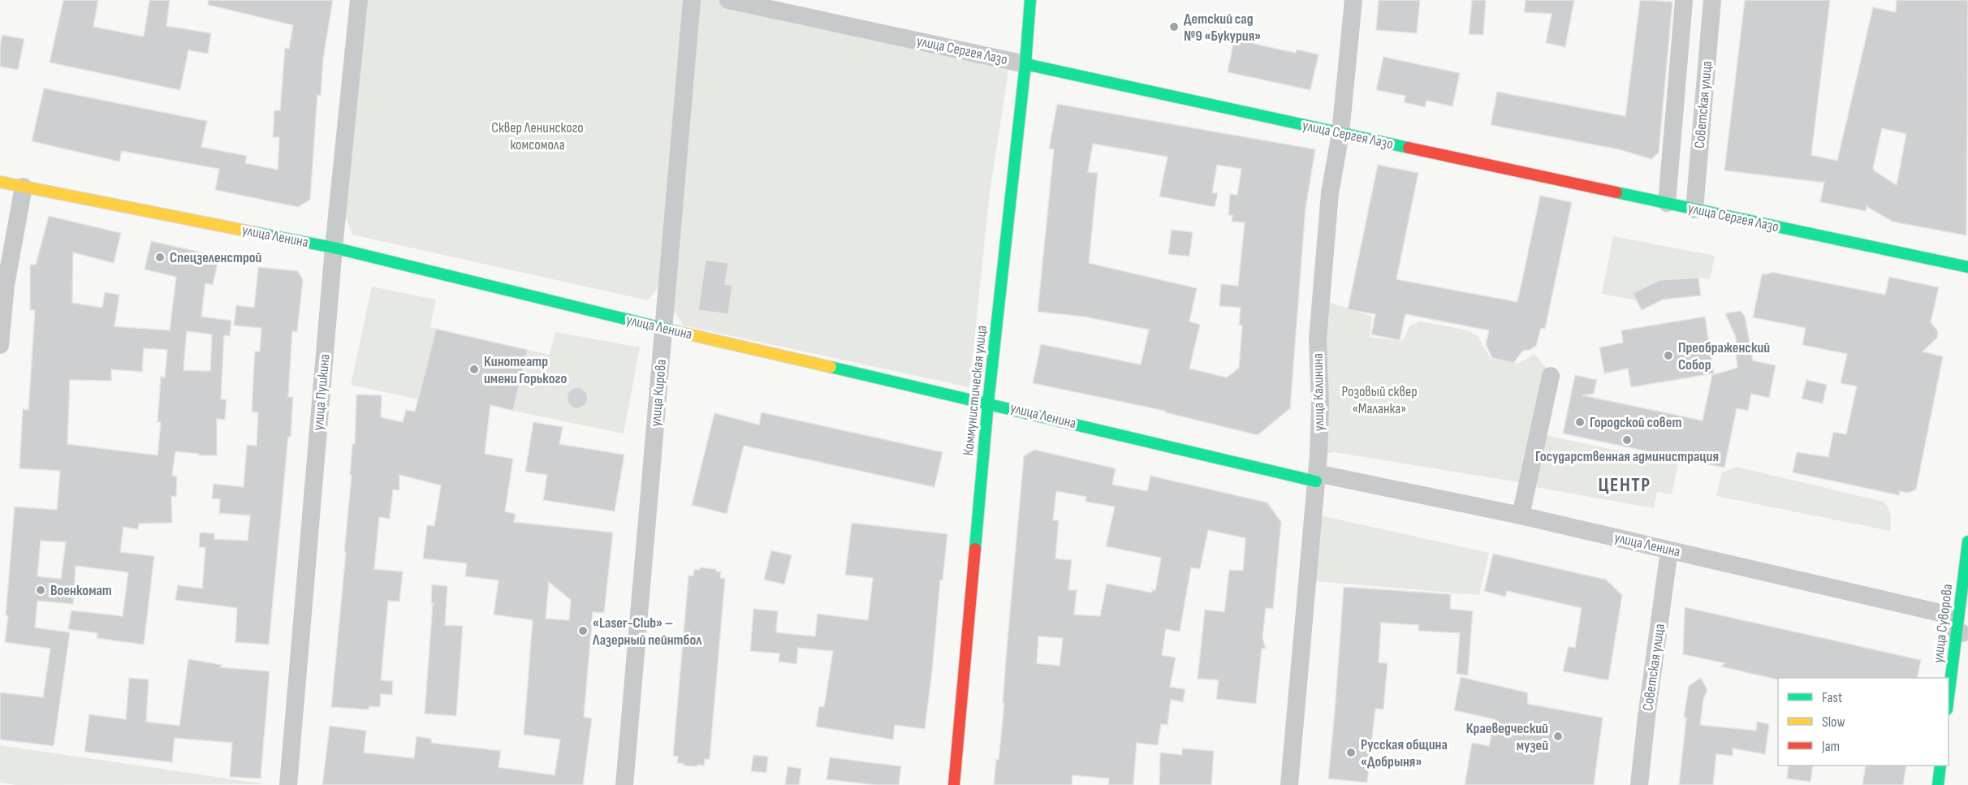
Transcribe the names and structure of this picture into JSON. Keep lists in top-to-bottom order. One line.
{"streets":{"street":["улица Сергея Лазо","Советская улица","улица Ленина","Коммунистическая улица","улица Пушкина","улица Калинина","улица Кирова","улица Суворова"]},"crossings":[["улица Сергея Лазо","Советская улица"],["улица Сергея Лазо","Коммунистическая улица"],["улица Сергея Лазо","улица Калинина"],["Советская улица","улица Ленина"],["улица Ленина","Коммунистическая улица"],["улица Ленина","улица Пушкина"],["улица Ленина","улица Калинина"],["улица Ленина","улица Кирова"],["улица Ленина","улица Суворова"]],"districts":["ЦЕНТР"],"parks":["Сквер Ленинского комсомола","Розовый сквер «Маланка»"],"places":["Детский сад №9 «Букурия»","Спецзеленстрой","Преображенский Собор","Кинотеатр имени Горького","Городской совет","Государственная администрация","Военкомат","«Laser-Club» – Лазерный пейнтбол","Краеведческий музей","Русская община «Добрыня»"],"legend":["Fast","Slow","Jam"]}
